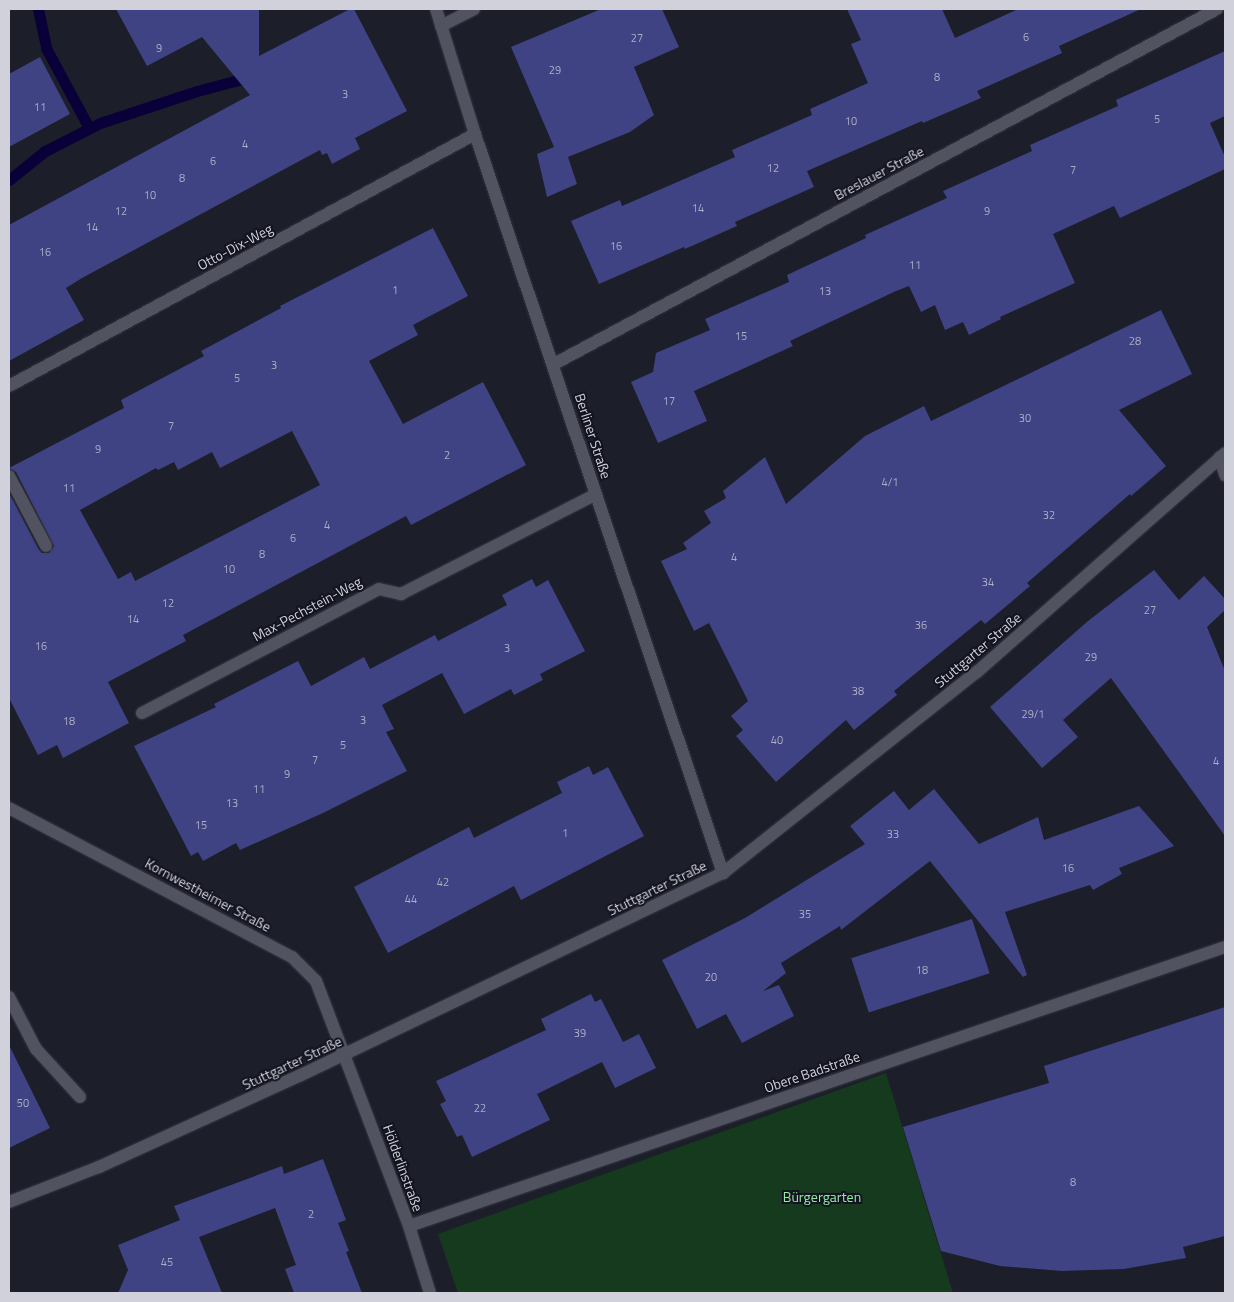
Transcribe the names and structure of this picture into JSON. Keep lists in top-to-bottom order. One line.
{"streets":{"street":["Breslauer Straße","Otto-Dix-Weg","Berliner Straße","Max-Pechstein-Weg","Stuttgarter Straße","Kornwestheimer Straße","Obere Badstraße","Hölderlinstraße"]},"crossings":[["Breslauer Straße","Berliner Straße"],["Otto-Dix-Weg","Berliner Straße"],["Berliner Straße","Max-Pechstein-Weg"],["Berliner Straße","Stuttgarter Straße"],["Stuttgarter Straße","Kornwestheimer Straße"],["Stuttgarter Straße","Hölderlinstraße"],["Kornwestheimer Straße","Hölderlinstraße"],["Obere Badstraße","Hölderlinstraße"]],"parks":["Bürgergarten"],"house_numbers":["6","27","9","29","8","3","11","5","10","4","6","12","7","8","10","14","12","9","14","16","16","11","1","13","15","28","3","5","17","30","7","9","2","4/1","11","32","4","6","8","4","10","34","12","27","14","36","16","3","29","38","29/1","3","18","40","5","7","4","9","11","13","15","1","33","16","42","44","35","18","20","39","50","22","8","2","45"]}
